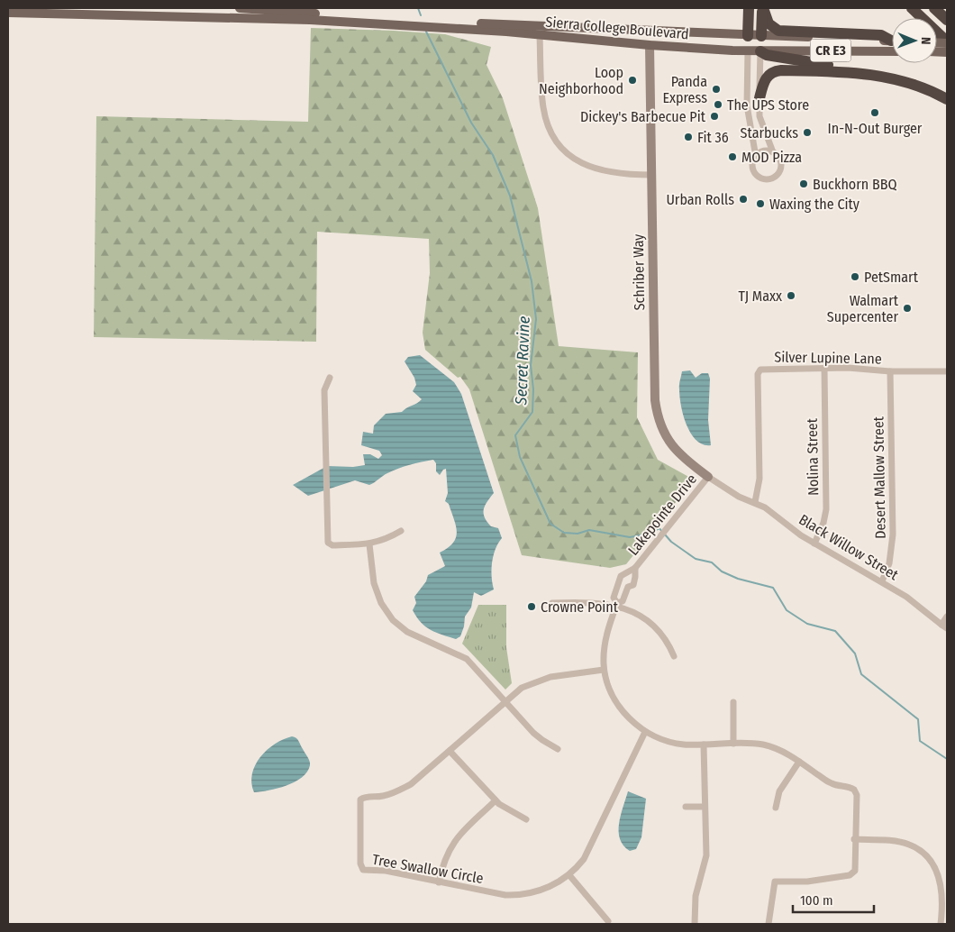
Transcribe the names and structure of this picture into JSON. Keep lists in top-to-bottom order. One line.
{"streets":{"main road":["Sierra College Boulevard","CR E3"],"street":["Schriber Way","Silver Lupine Lane","Nolina Street","Desert Mallow Street","Lakepointe Drive","Black Willow Street","Tree Swallow Circle"]},"crossings":[["Sierra College Boulevard","Schriber Way"],["Schriber Way","Lakepointe Drive"],["Schriber Way","Black Willow Street"],["Silver Lupine Lane","Nolina Street"],["Silver Lupine Lane","Desert Mallow Street"],["Silver Lupine Lane","Black Willow Street"],["Nolina Street","Black Willow Street"],["Desert Mallow Street","Black Willow Street"],["Lakepointe Drive","Black Willow Street"],["Lakepointe Drive","Tree Swallow Circle"]],"water":["Secret Ravine"],"places":["Loop Neighborhood","Panda Express","The UPS Store","In-N-Out Burger","Dickey's Barbecue Pit","Starbucks","Fit 36","MOD Pizza","Buckhorn BBQ","Urban Rolls","Waxing the City","PetSmart","TJ Maxx","Walmart Supercenter","Crowne Point"],"scale_bar":"100 m","north":"right"}
